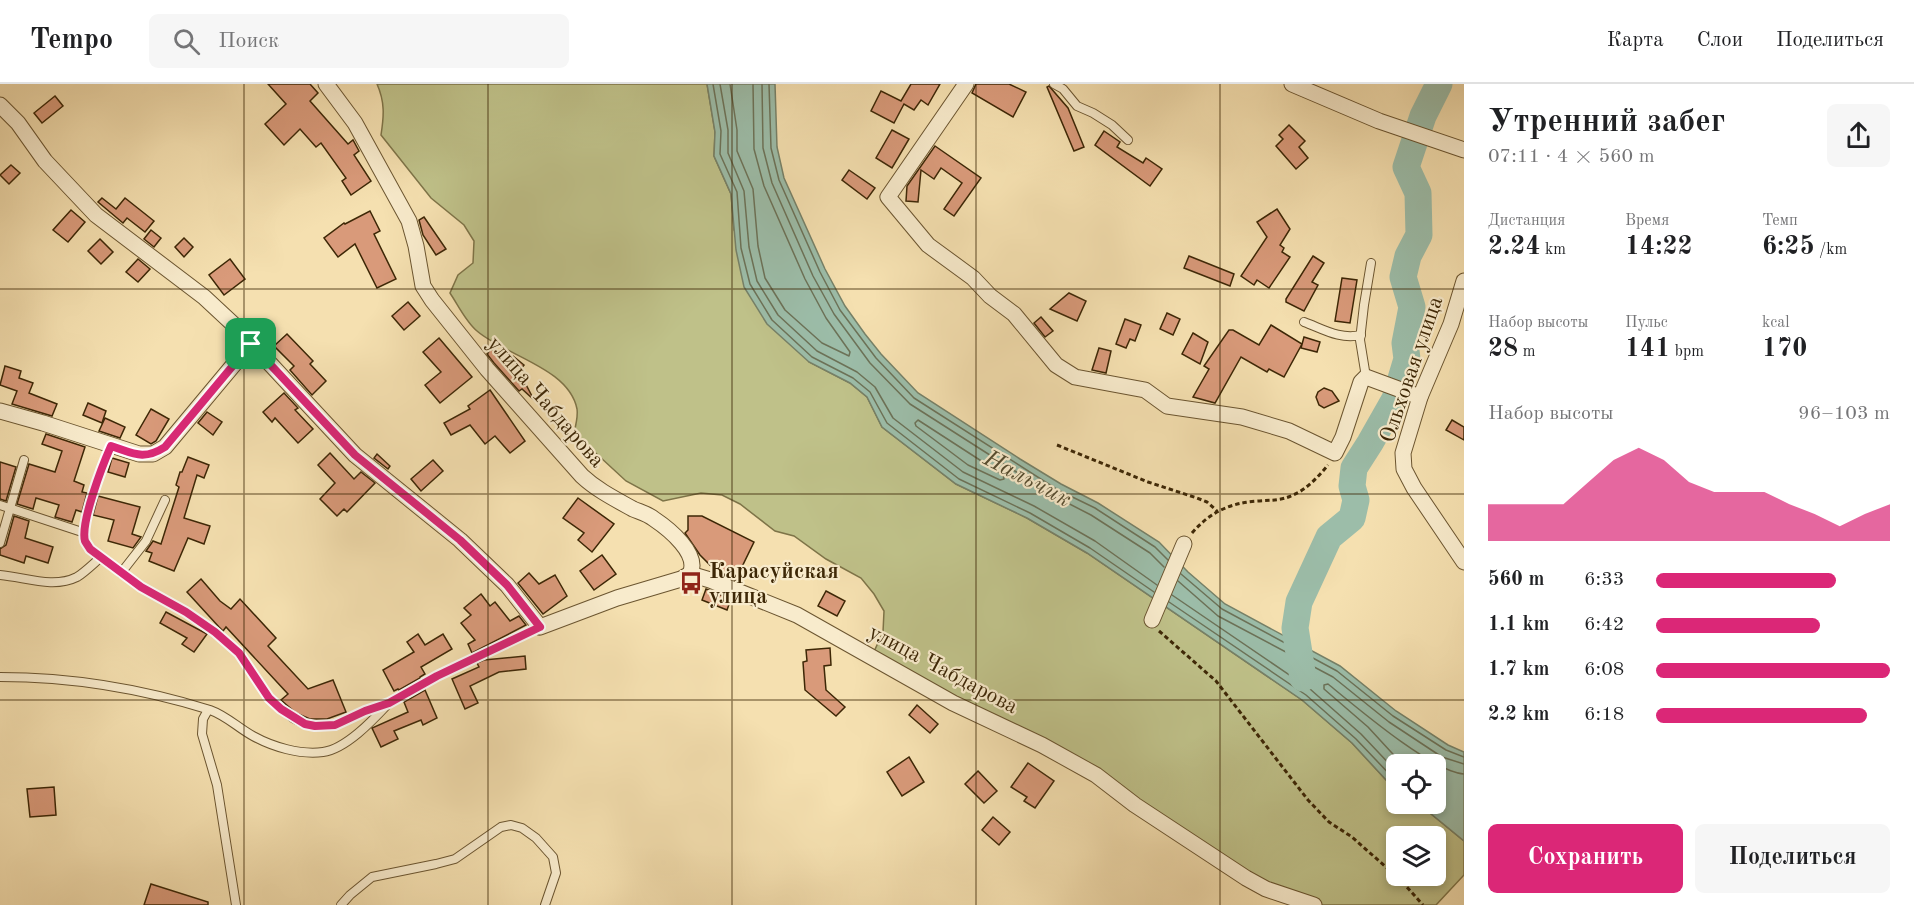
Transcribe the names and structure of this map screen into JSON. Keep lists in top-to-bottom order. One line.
{"streets":{"street":["Ольховая улица","улица Чабдарова"]},"water":["Нальчик"],"places":{"bus stop":["Карасуйская улица"]},"page":{"header":"Tempo","search":"Поиск","nav":["Карта","Слои","Поделиться"],"heading":["Утренний забег","07:11 · 4 × 560 m"],"stats":[["Дистанция","2.24 km"],["Время","14:22"],["Темп","6:25 /km"],["Набор высоты","28 m"],["Пульс","141 bpm"],["kcal","170"]],"chart":["Набор высоты","96–103 m"],"list":[{"name":"560 m","note":"6:33"},{"name":"1.1 km","note":"6:42"},{"name":"1.7 km","note":"6:08"},{"name":"2.2 km","note":"6:18"}],"buttons":["Сохранить","Поделиться"]}}
